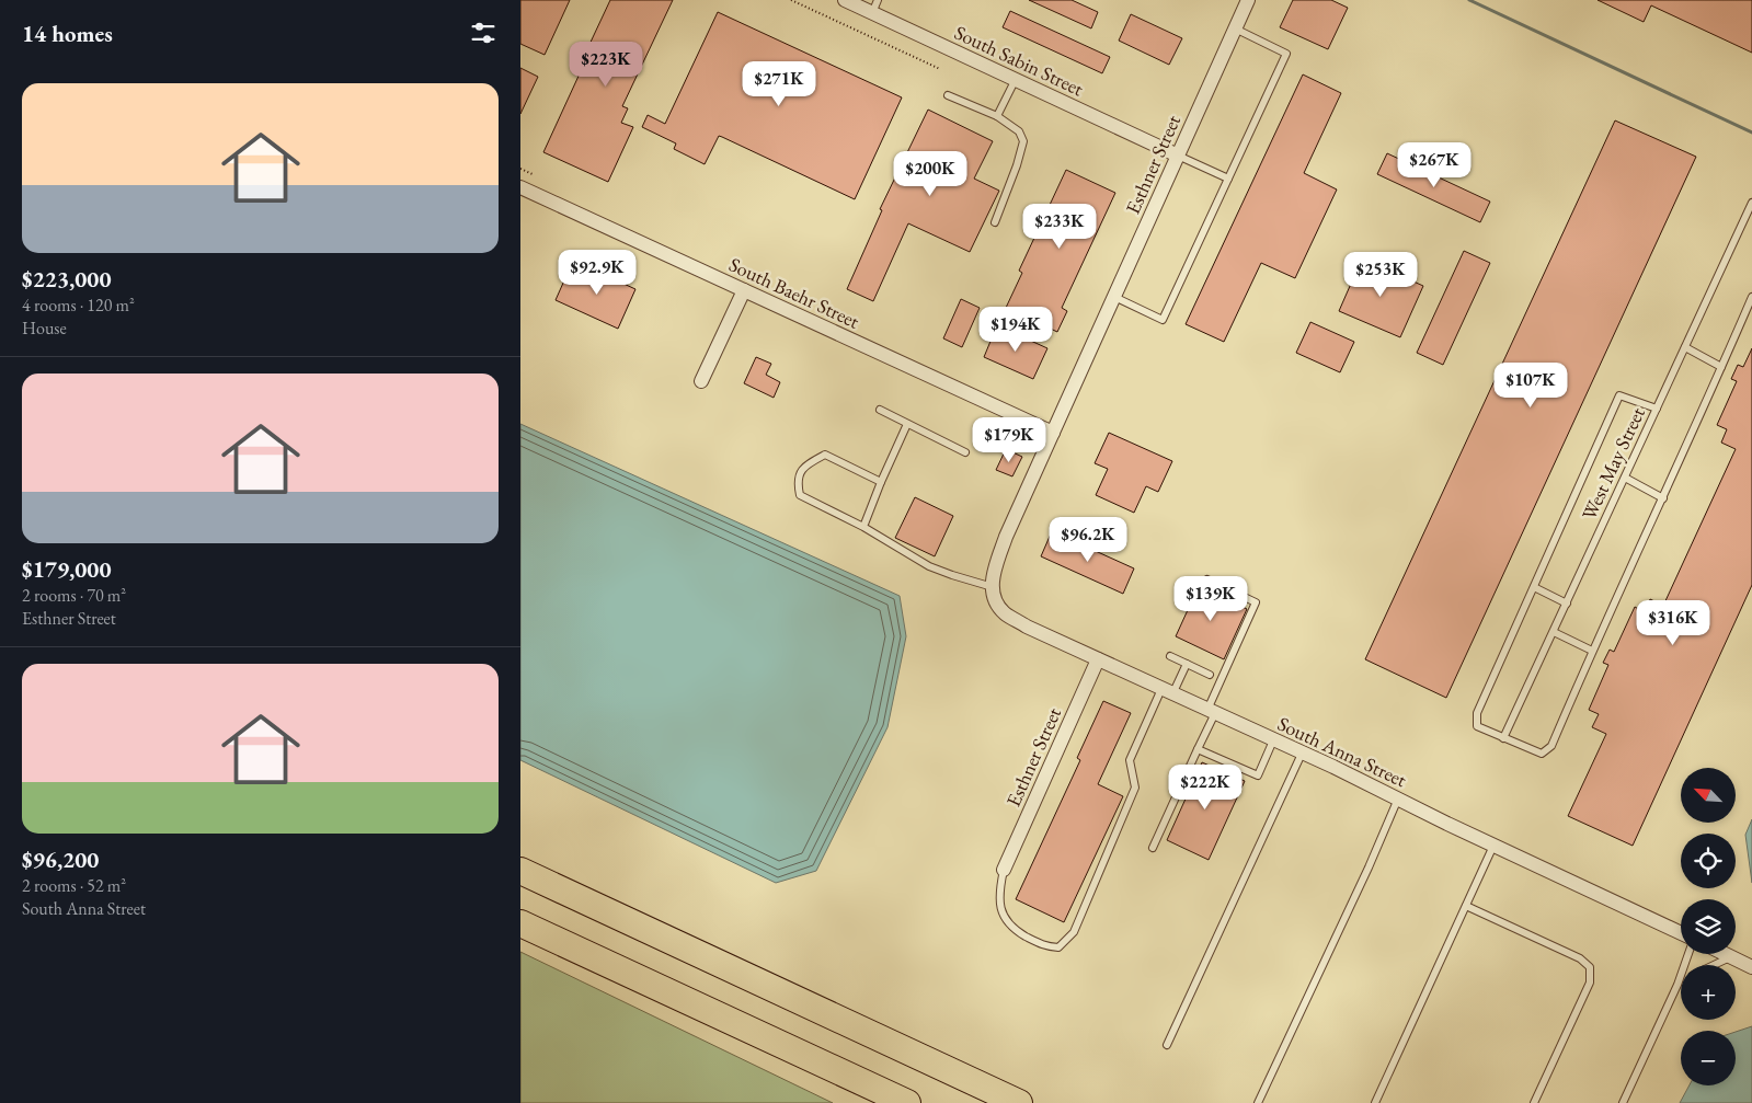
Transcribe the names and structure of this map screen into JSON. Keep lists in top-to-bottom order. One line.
{"streets":{"street":["South Sabin Street","Esthner Street","South Baehr Street","South Anna Street"],"lane":["West May Street"]},"crossings":[["South Sabin Street","Esthner Street"],["Esthner Street","South Baehr Street"],["Esthner Street","South Anna Street"]],"north":"top left","page":{"heading":"14 homes","price":["$223K","$271K","$267K","$200K","$233K","$92.9K","$253K","$194K","$107K","$179K","$96.2K","$139K","$316K","$222K"],"list":[{"name":"$223,000","note":"4 rooms · 120 m² · House"},{"name":"$179,000","note":"2 rooms · 70 m² · Esthner Street"},{"name":"$96,200","note":"2 rooms · 52 m² · South Anna Street"}],"map_buttons":["+","−"]}}
